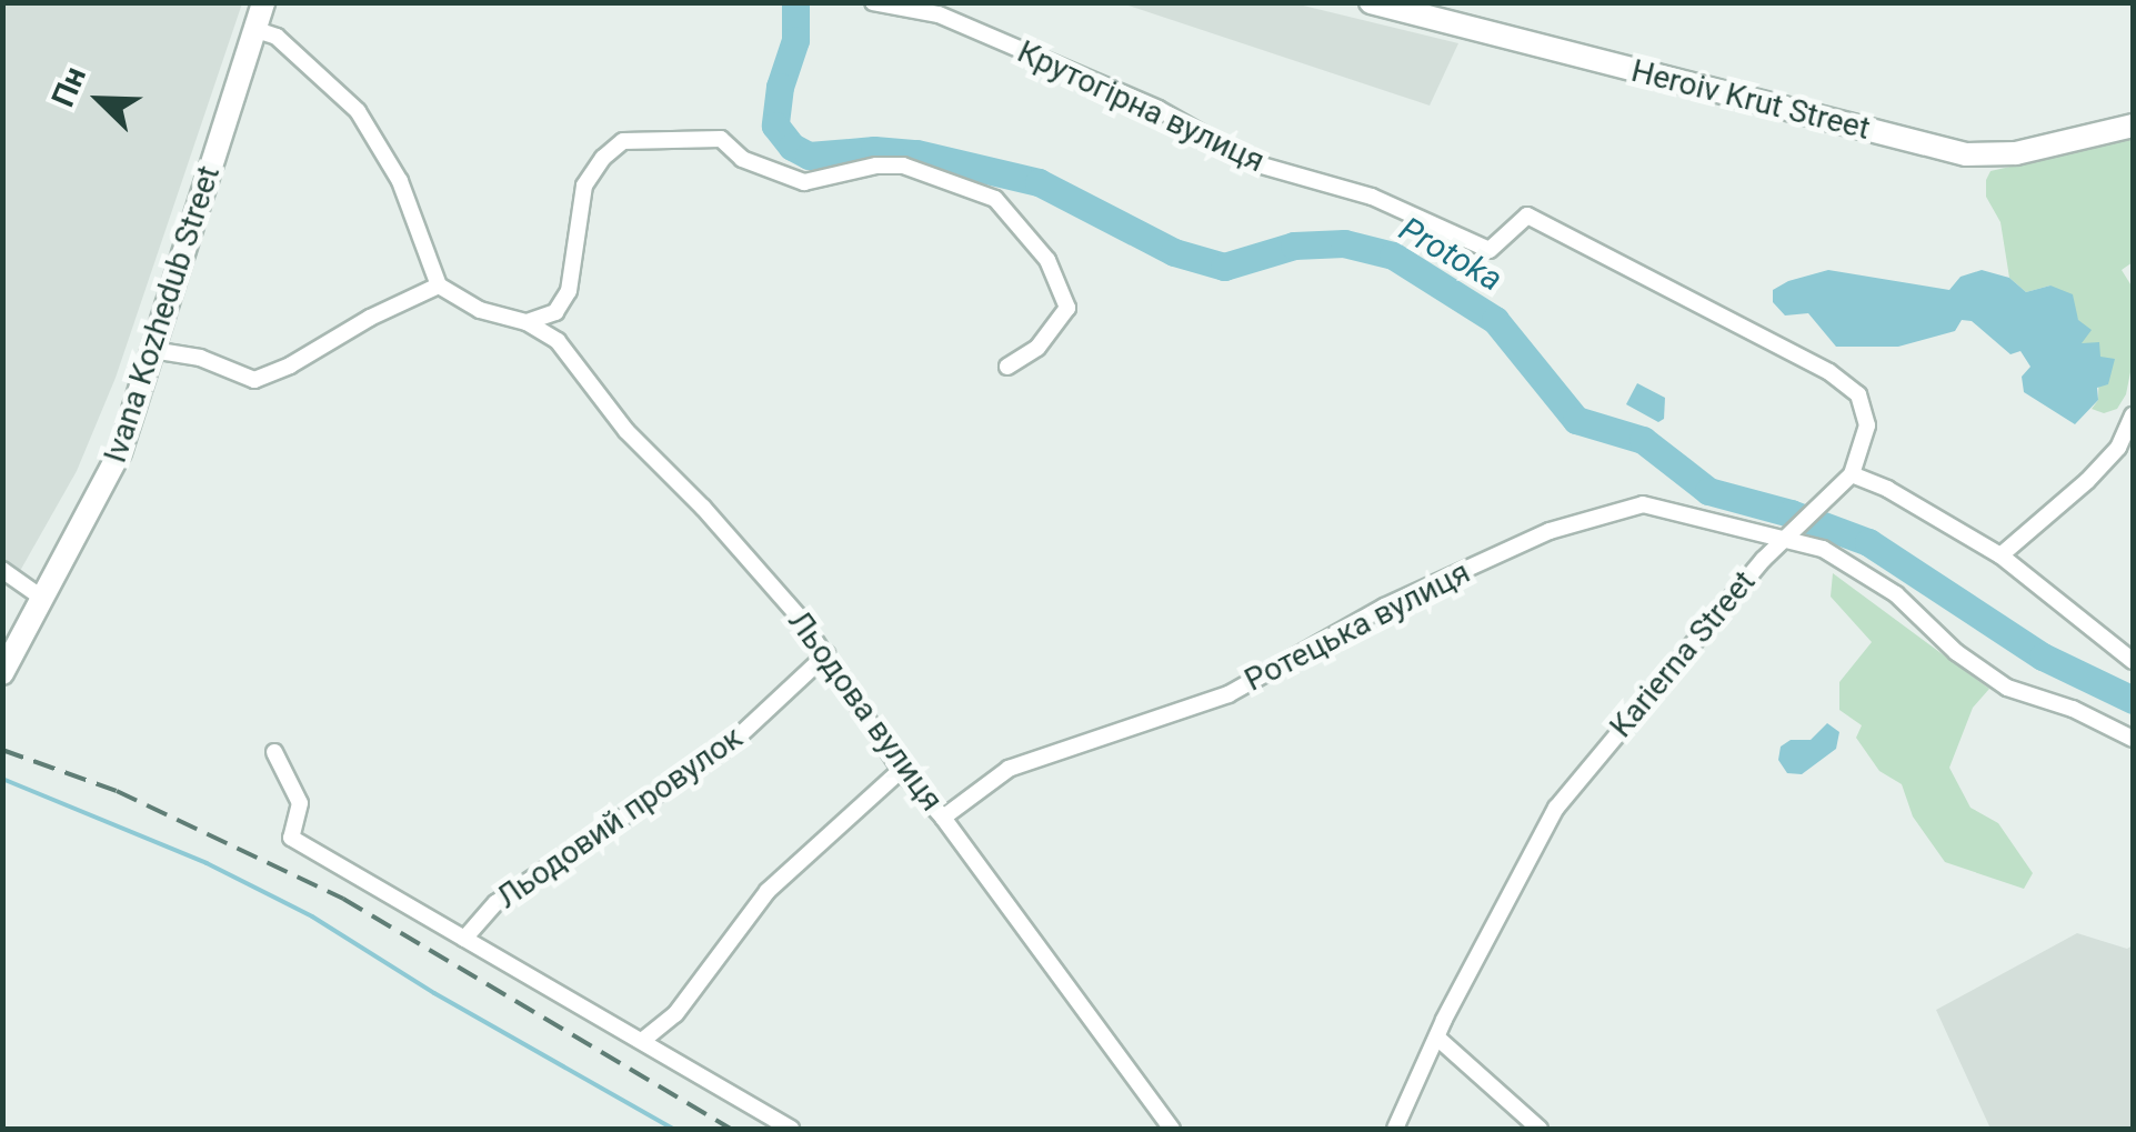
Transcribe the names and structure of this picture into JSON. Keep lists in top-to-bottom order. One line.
{"streets":{"street":["Heroiv Krut Street","Крутогірна вулиця","Ivana Kozhedub Street","Ротецька вулиця","Karierna Street","Льодова вулиця","Льодовий провулок"]},"crossings":[["Крутогірна вулиця","Karierna Street"],["Ротецька вулиця","Karierna Street"],["Ротецька вулиця","Льодова вулиця"],["Льодова вулиця","Льодовий провулок"]],"water":["Protoka"],"north":"top left"}
